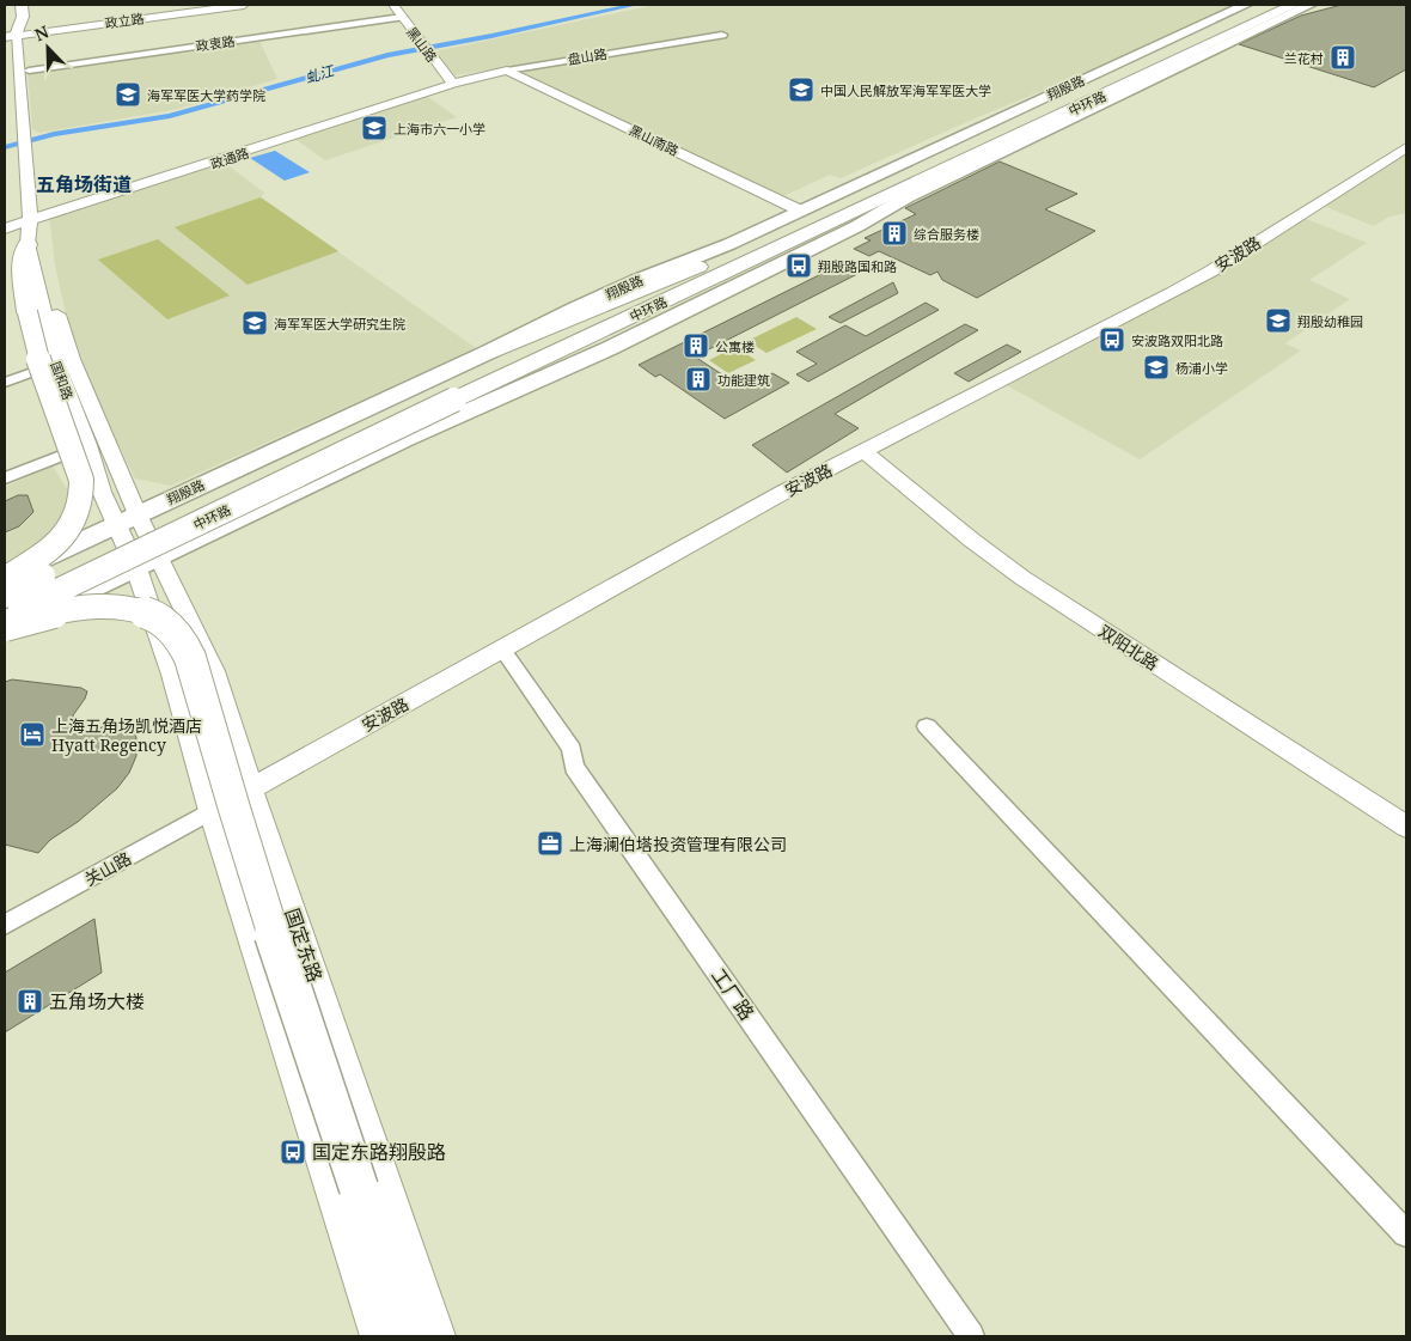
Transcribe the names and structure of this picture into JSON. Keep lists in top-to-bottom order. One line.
{"streets":{"highway":["中环路"],"main road":["翔殷路","国和路"],"street":["政立路","政衷路","黑山路","盘山路","黑山南路","政通路","安波路","双阳北路","关山路","国定东路","工厂路"]},"crossings":[["政立路","国和路"],["政衷路","黑山路"],["黑山路","盘山路"],["黑山路","政通路"],["盘山路","黑山南路"],["盘山路","政通路"],["翔殷路","中环路"],["翔殷路","黑山南路"],["翔殷路","国和路"],["翔殷路","国定东路"],["政通路","国和路"],["安波路","双阳北路"],["安波路","关山路"],["安波路","国定东路"],["安波路","工厂路"]],"districts":["五角场街道"],"water":["虬江"],"places":{"building":["兰花村","综合服务楼","公寓楼","功能建筑","五角场大楼"],"school or university":["中国人民解放军海军军医大学","海军军医大学药学院","上海市六一小学","翔殷幼稚园","海军军医大学研究生院","杨浦小学"],"bus stop":["翔殷路国和路","安波路双阳北路","国定东路翔殷路"],"hotel":["上海五角场凯悦酒店 Hyatt Regency"],"office":["上海澜伯塔投资管理有限公司"]},"north":"top left"}
